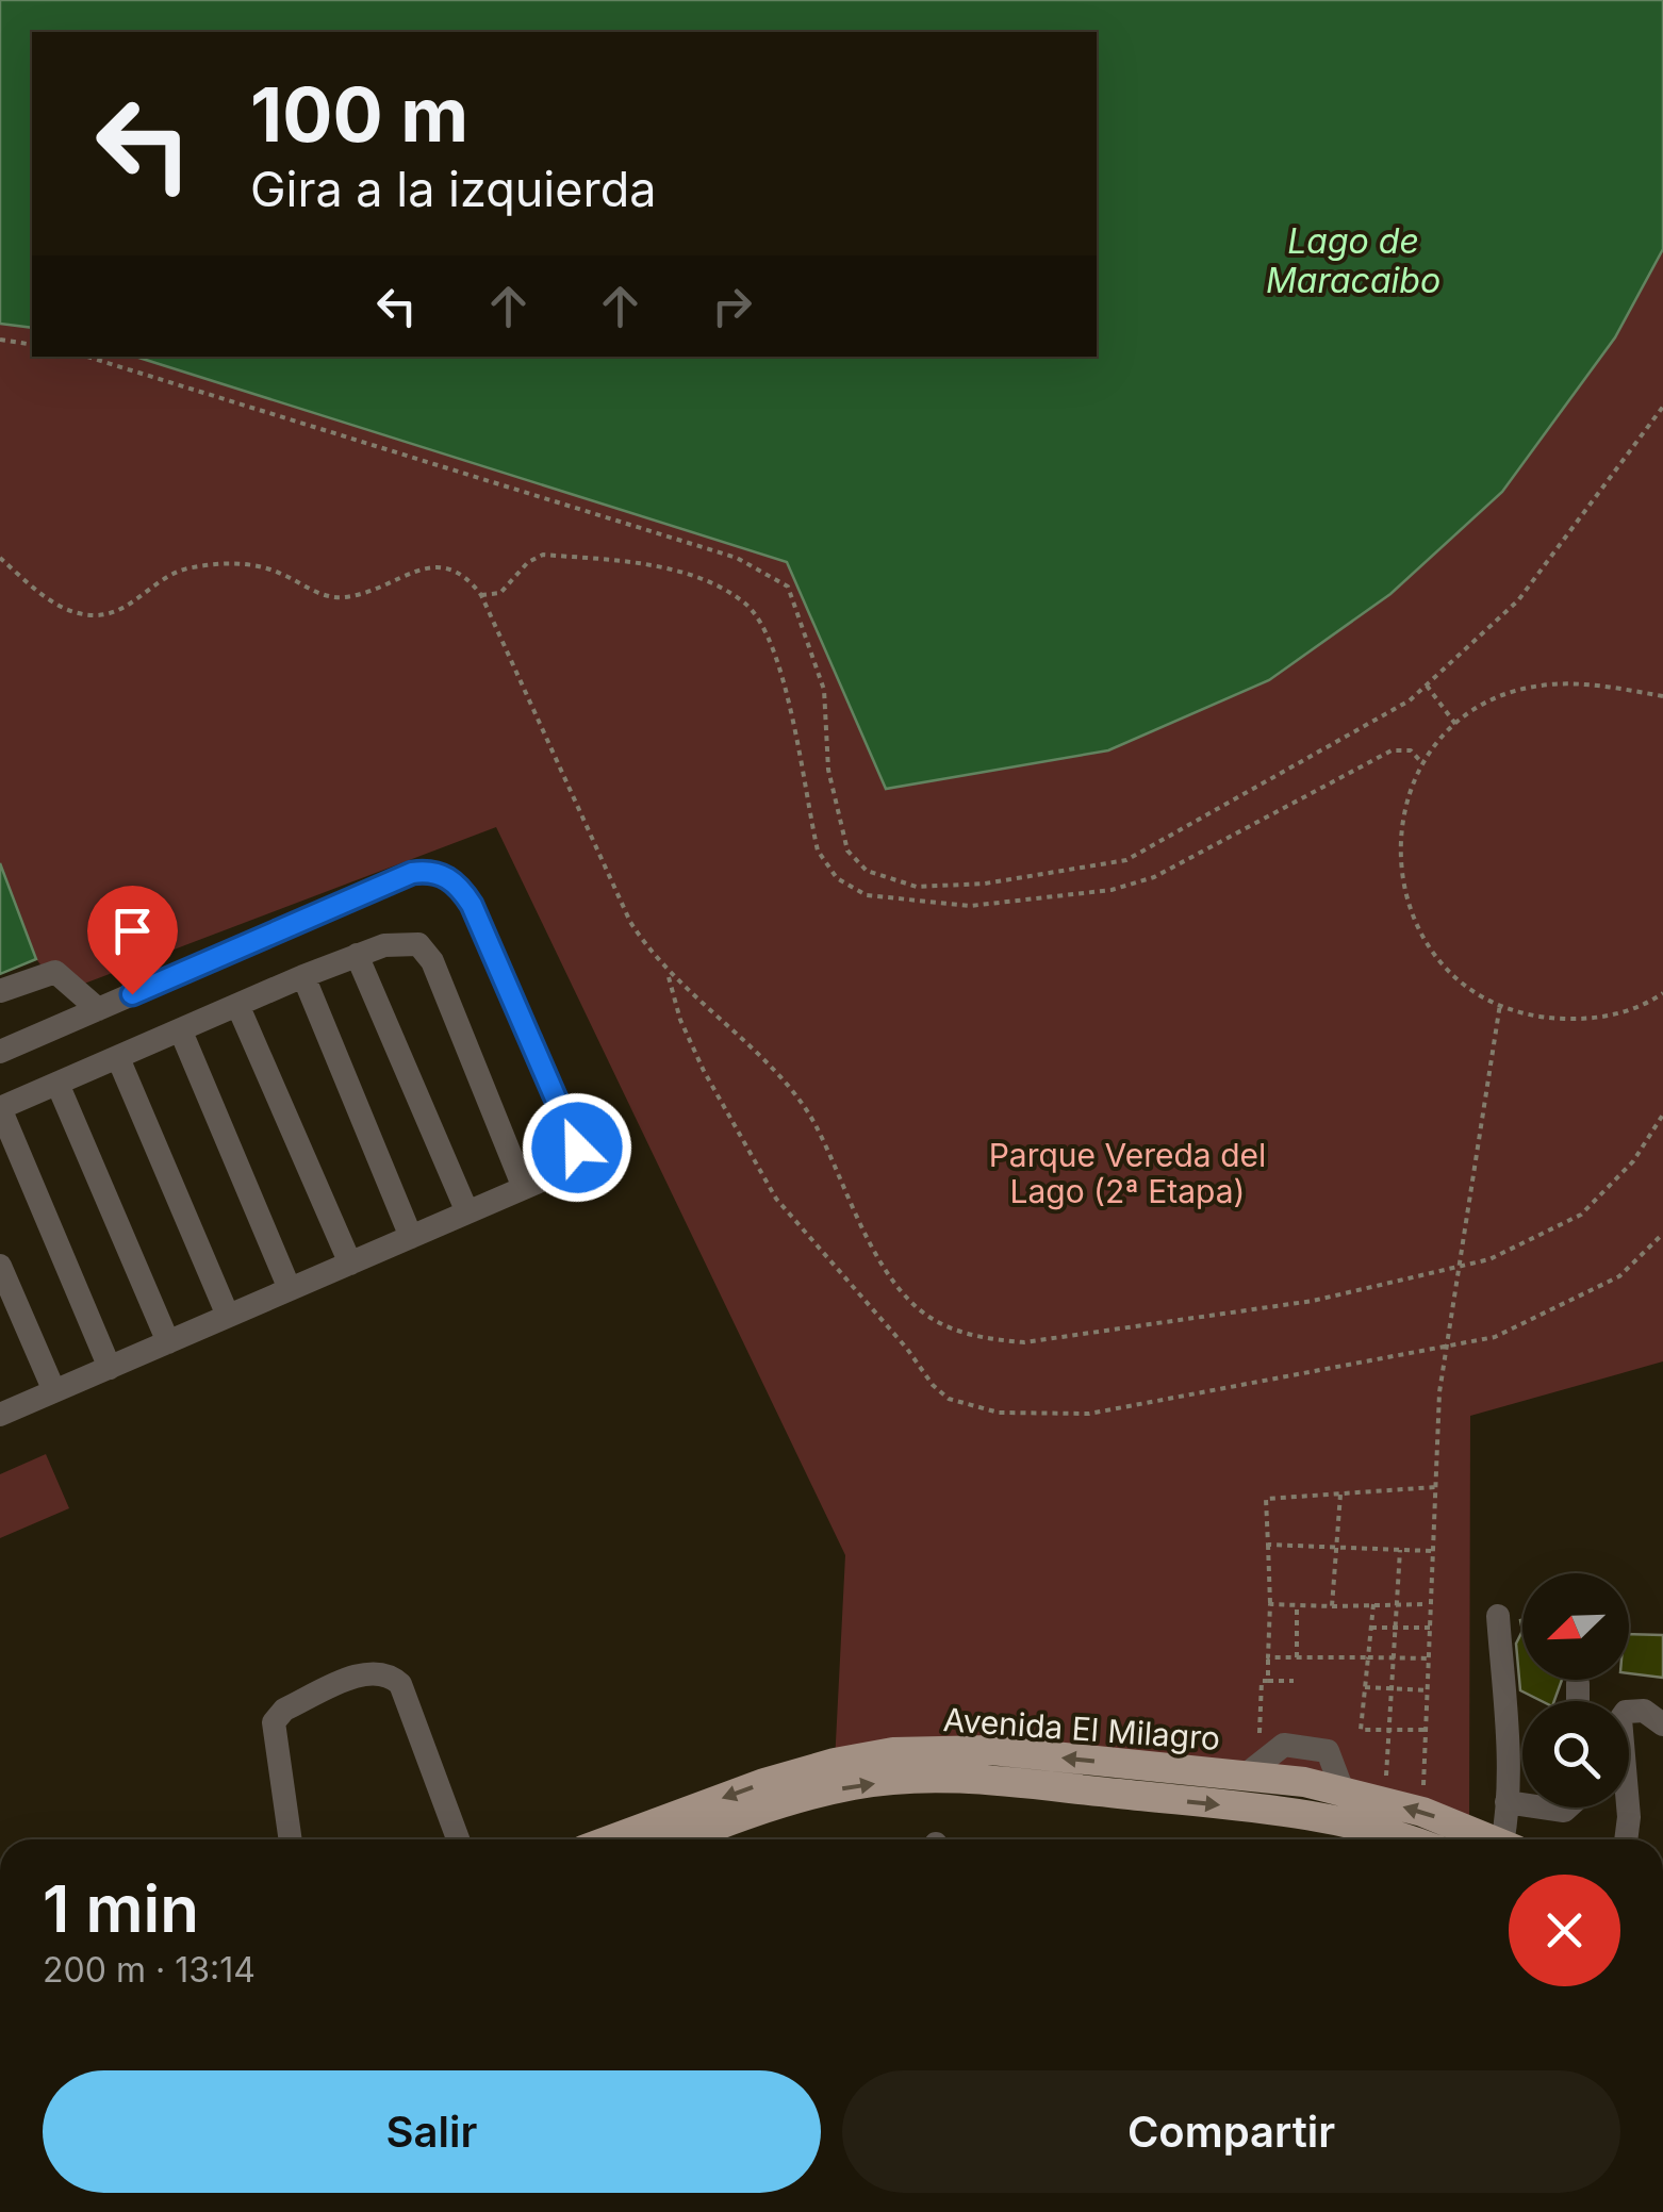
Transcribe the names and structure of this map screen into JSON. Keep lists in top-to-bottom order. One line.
{"streets":{"main road":["Avenida El Milagro"]},"water":["Lago de Maracaibo"],"parks":["Parque Vereda del Lago (2ª Etapa)"],"north":"bottom left","page":{"turn":["100 m","Gira a la izquierda"],"heading":["1 min","200 m · 13:14"],"buttons":["Salir","Compartir"]}}
